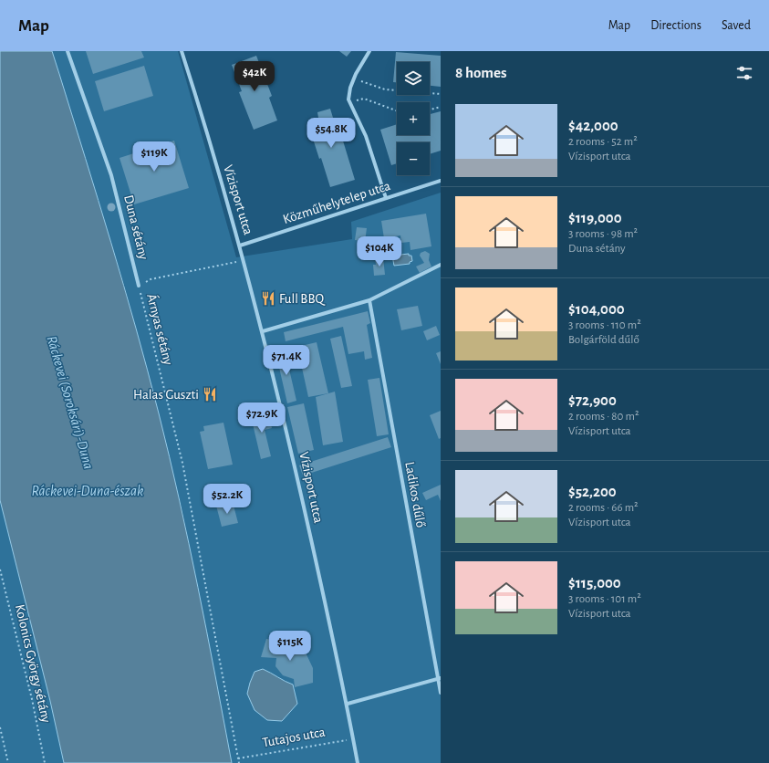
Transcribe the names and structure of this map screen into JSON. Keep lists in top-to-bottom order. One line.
{"streets":{"street":["Vízisport utca","Közműhelytelep utca","Duna sétány","Ladikos dűlő"],"path":["Árnyas sétány","Kolonics György sétány","Tutajos utca"]},"crossings":[["Vízisport utca","Közműhelytelep utca"],["Vízisport utca","Árnyas sétány"],["Vízisport utca","Tutajos utca"],["Duna sétány","Árnyas sétány"],["Árnyas sétány","Tutajos utca"]],"water":["Ráckevei (Soroksári)-Duna","Ráckevei-Duna-észak"],"places":{"restaurant":["Full BBQ","Halas Guszti"]},"page":{"header":"Map","nav":["Map","Directions","Saved"],"heading":"8 homes","price":["$42K","$54.8K","$119K","$104K","$71.4K","$72.9K","$52.2K","$115K"],"map_buttons":["+","−"],"list":[{"name":"$42,000","note":"2 rooms · 52 m² · Vízisport utca"},{"name":"$119,000","note":"3 rooms · 98 m² · Duna sétány"},{"name":"$104,000","note":"3 rooms · 110 m² · Bolgárföld dűlő"},{"name":"$72,900","note":"2 rooms · 80 m² · Vízisport utca"},{"name":"$52,200","note":"2 rooms · 66 m² · Vízisport utca"},{"name":"$115,000","note":"3 rooms · 101 m² · Vízisport utca"}]}}
